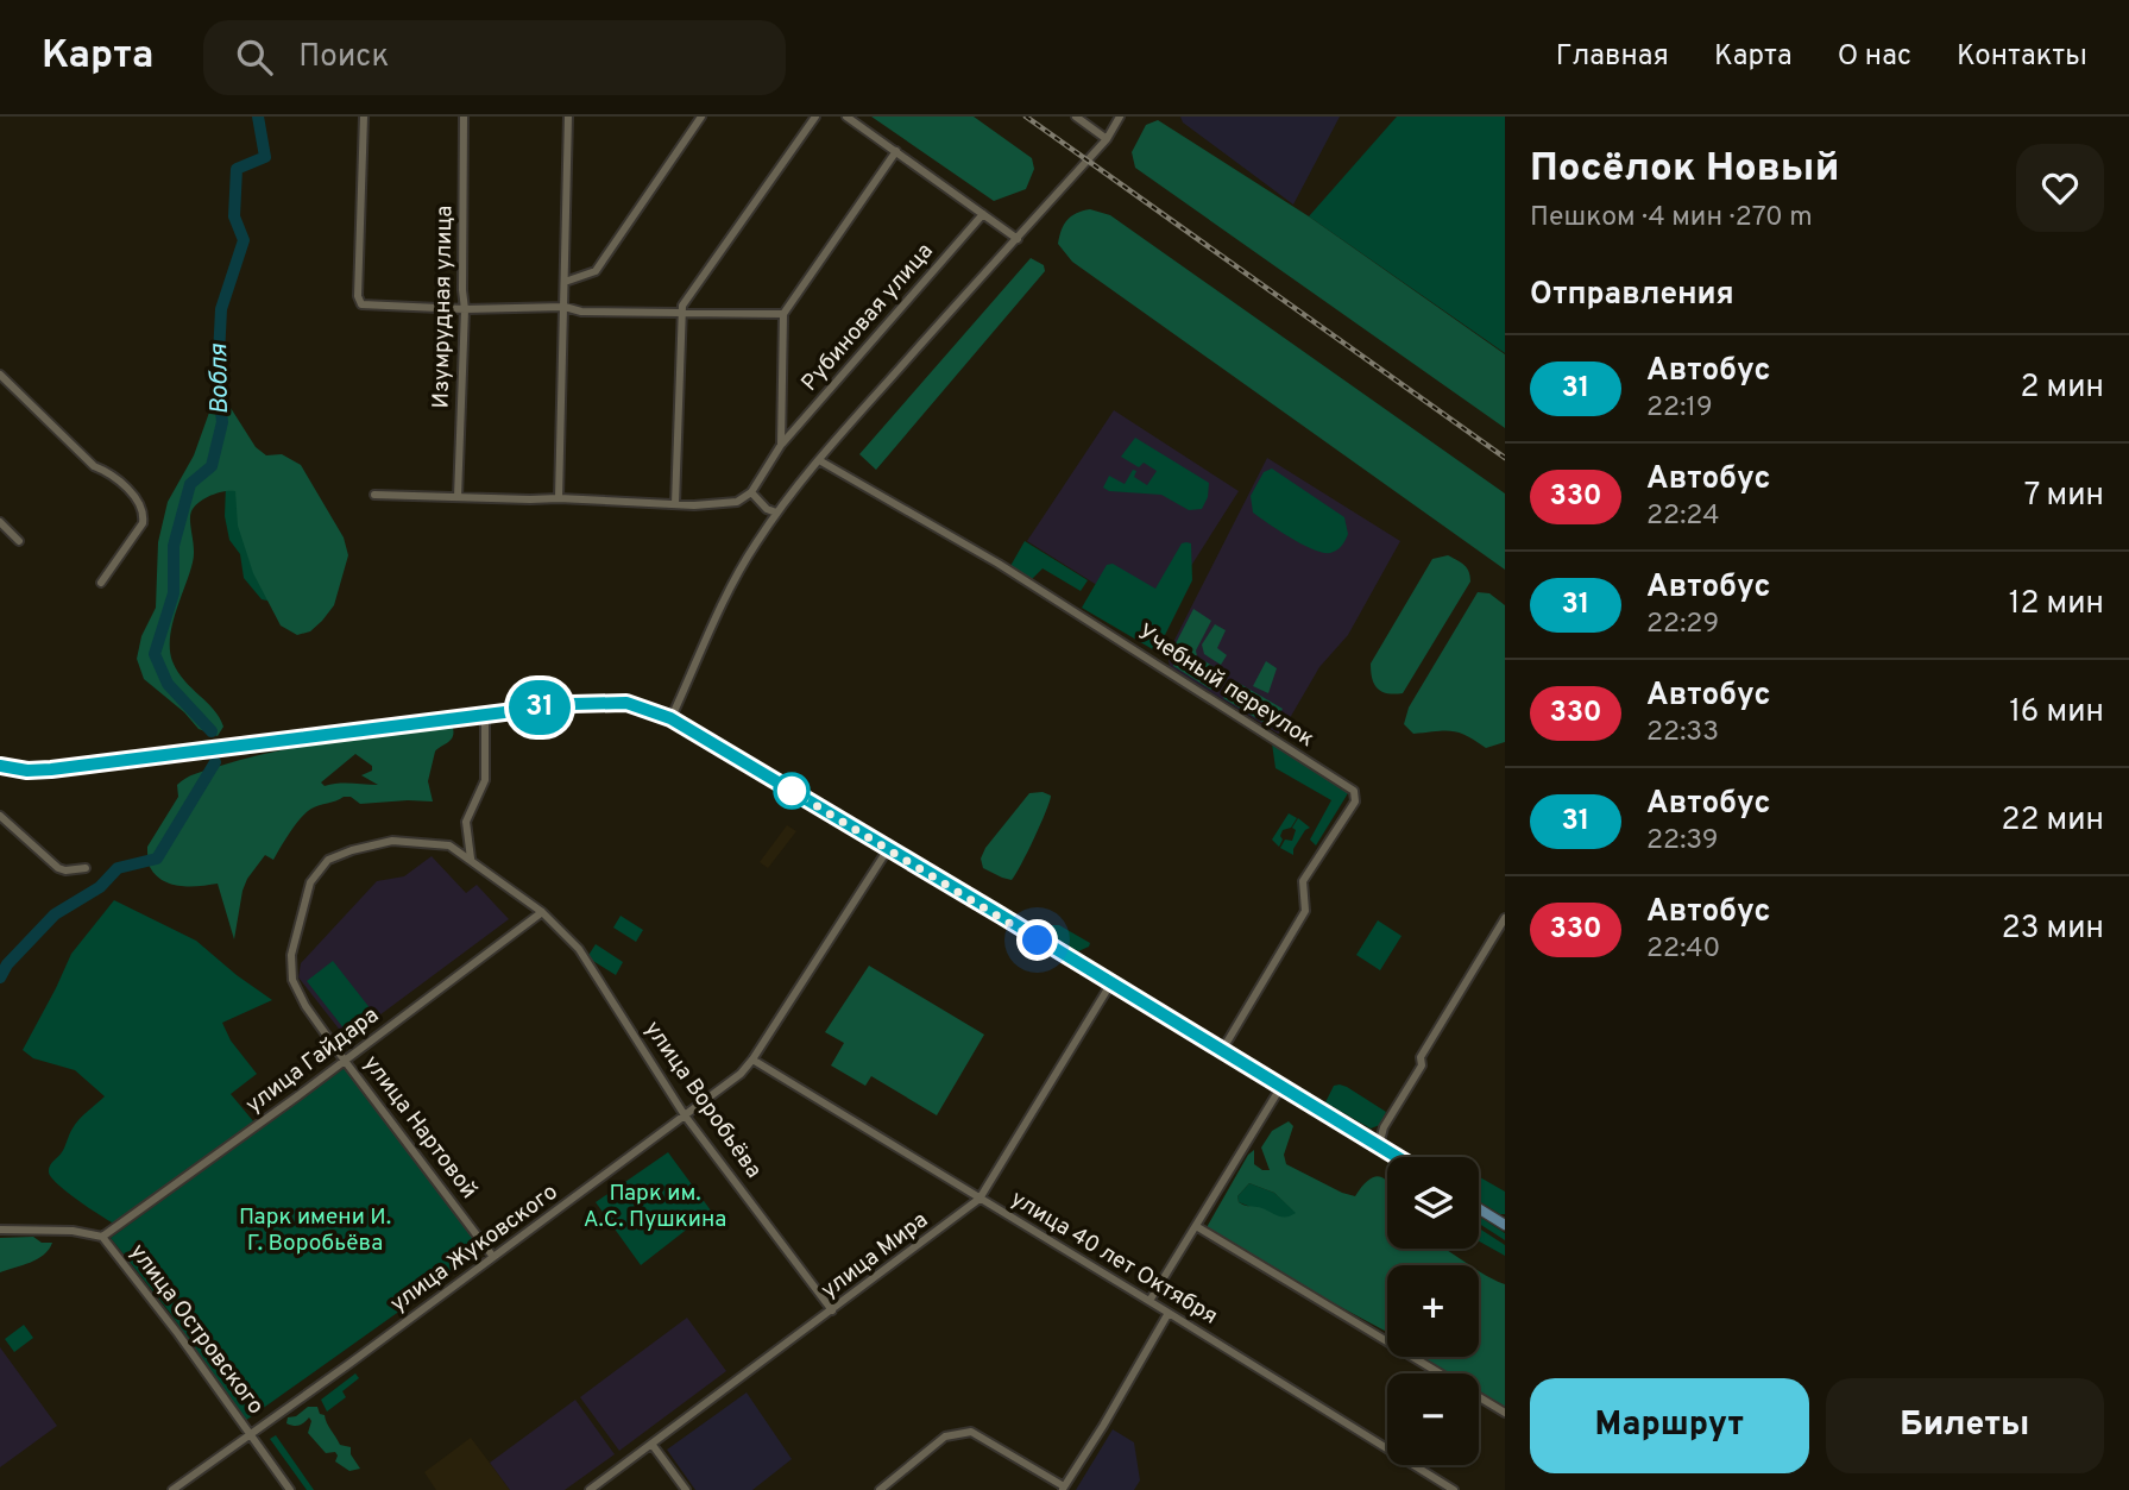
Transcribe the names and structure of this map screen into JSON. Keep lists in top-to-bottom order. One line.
{"streets":{"street":["Изумрудная улица","Рубиновая улица","Учебный переулок","улица Гайдара","улица Воробьёва","улица Нартовой","улица Жуковского","улица Мира","улица 40 лет Октября","улица Островского"]},"crossings":[["улица Гайдара","улица Воробьёва"],["улица Гайдара","улица Нартовой"],["улица Гайдара","улица Островского"],["улица Воробьёва","улица Нартовой"],["улица Воробьёва","улица Жуковского"],["улица Воробьёва","улица Мира"],["улица Нартовой","улица Жуковского"],["улица Жуковского","улица 40 лет Октября"],["улица Жуковского","улица Островского"],["улица Мира","улица 40 лет Октября"]],"water":["Вобля"],"parks":["Парк им. А.С. Пушкина","Парк имени И. Г. Воробьёва"],"lines":["bus line 31"],"page":{"header":"Карта","search":"Поиск","nav":["Главная","Карта","О нас","Контакты"],"on_map":"31","heading":[["Посёлок Новый","Пешком · 4 мин · 270 m"],"Отправления"],"list":[{"mark":"31","name":"Автобус","note":"22:19","value":"2 мин"},{"mark":"330","name":"Автобус","note":"22:24","value":"7 мин"},{"mark":"31","name":"Автобус","note":"22:29","value":"12 мин"},{"mark":"330","name":"Автобус","note":"22:33","value":"16 мин"},{"mark":"31","name":"Автобус","note":"22:39","value":"22 мин"},{"mark":"330","name":"Автобус","note":"22:40","value":"23 мин"}],"map_buttons":["+","−"],"buttons":["Маршрут","Билеты"]}}
